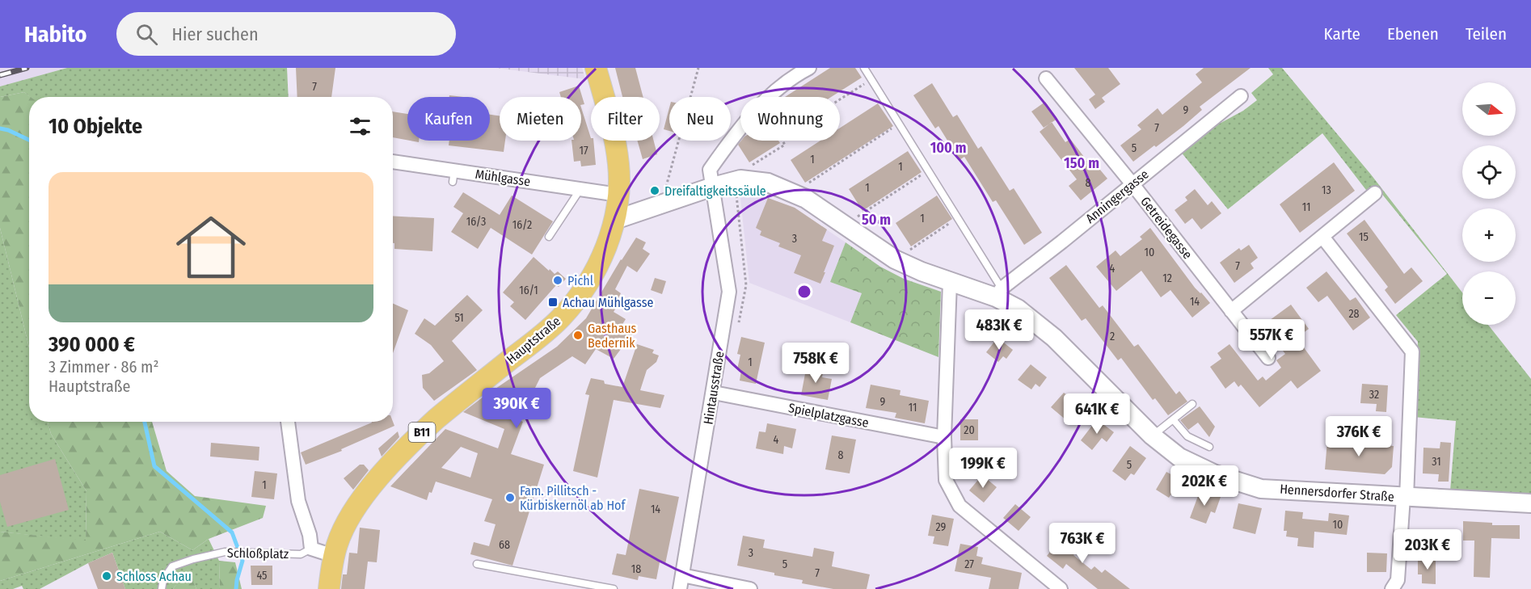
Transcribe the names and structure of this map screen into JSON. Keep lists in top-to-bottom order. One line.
{"streets":{"main road":["Hauptstraße","B11"],"street":["Mühlgasse","Anningergasse","Getreidegasse","Hintausstraße","Spielplatzgasse","Hennersdorfer Straße"],"lane":["Schloßplatz"]},"crossings":[["Mühlgasse","Hauptstraße"],["Anningergasse","Getreidegasse"],["Anningergasse","Hennersdorfer Straße"],["Hauptstraße","Hennersdorfer Straße"],["Hintausstraße","Spielplatzgasse"],["Hintausstraße","Hennersdorfer Straße"]],"places":{"other":["Dreifaltigkeitssäule","Pichl","Gasthaus Bedernik","Fam. Pillitsch - Kürbiskernöl ab Hof","Schloss Achau"],"transit":["Achau Mühlgasse"]},"house_numbers":["7","9","7","5","17","1","1","8","1","13","11","1","16/3","16/2","15","3","10","7","4","12","16/1","14","28","51","2","1","32","9","11","20","4","8","31","5","1","14","10","29","68","3","5","27","18","7","45"],"north":"right","page":{"header":"Habito","search":"Hier suchen","nav":["Karte","Ebenen","Teilen"],"map_buttons":["+","−"],"chip":["Kaufen","Mieten","Filter","Neu","Wohnung"],"heading":"10 Objekte","list":[{"name":"390 000 €","note":"3 Zimmer · 86 m² · Hauptstraße"}],"price":["483K €","557K €","758K €","390K €","641K €","376K €","199K €","202K €","763K €","203K €"]},"rings":["100 m","150 m","50 m"]}
